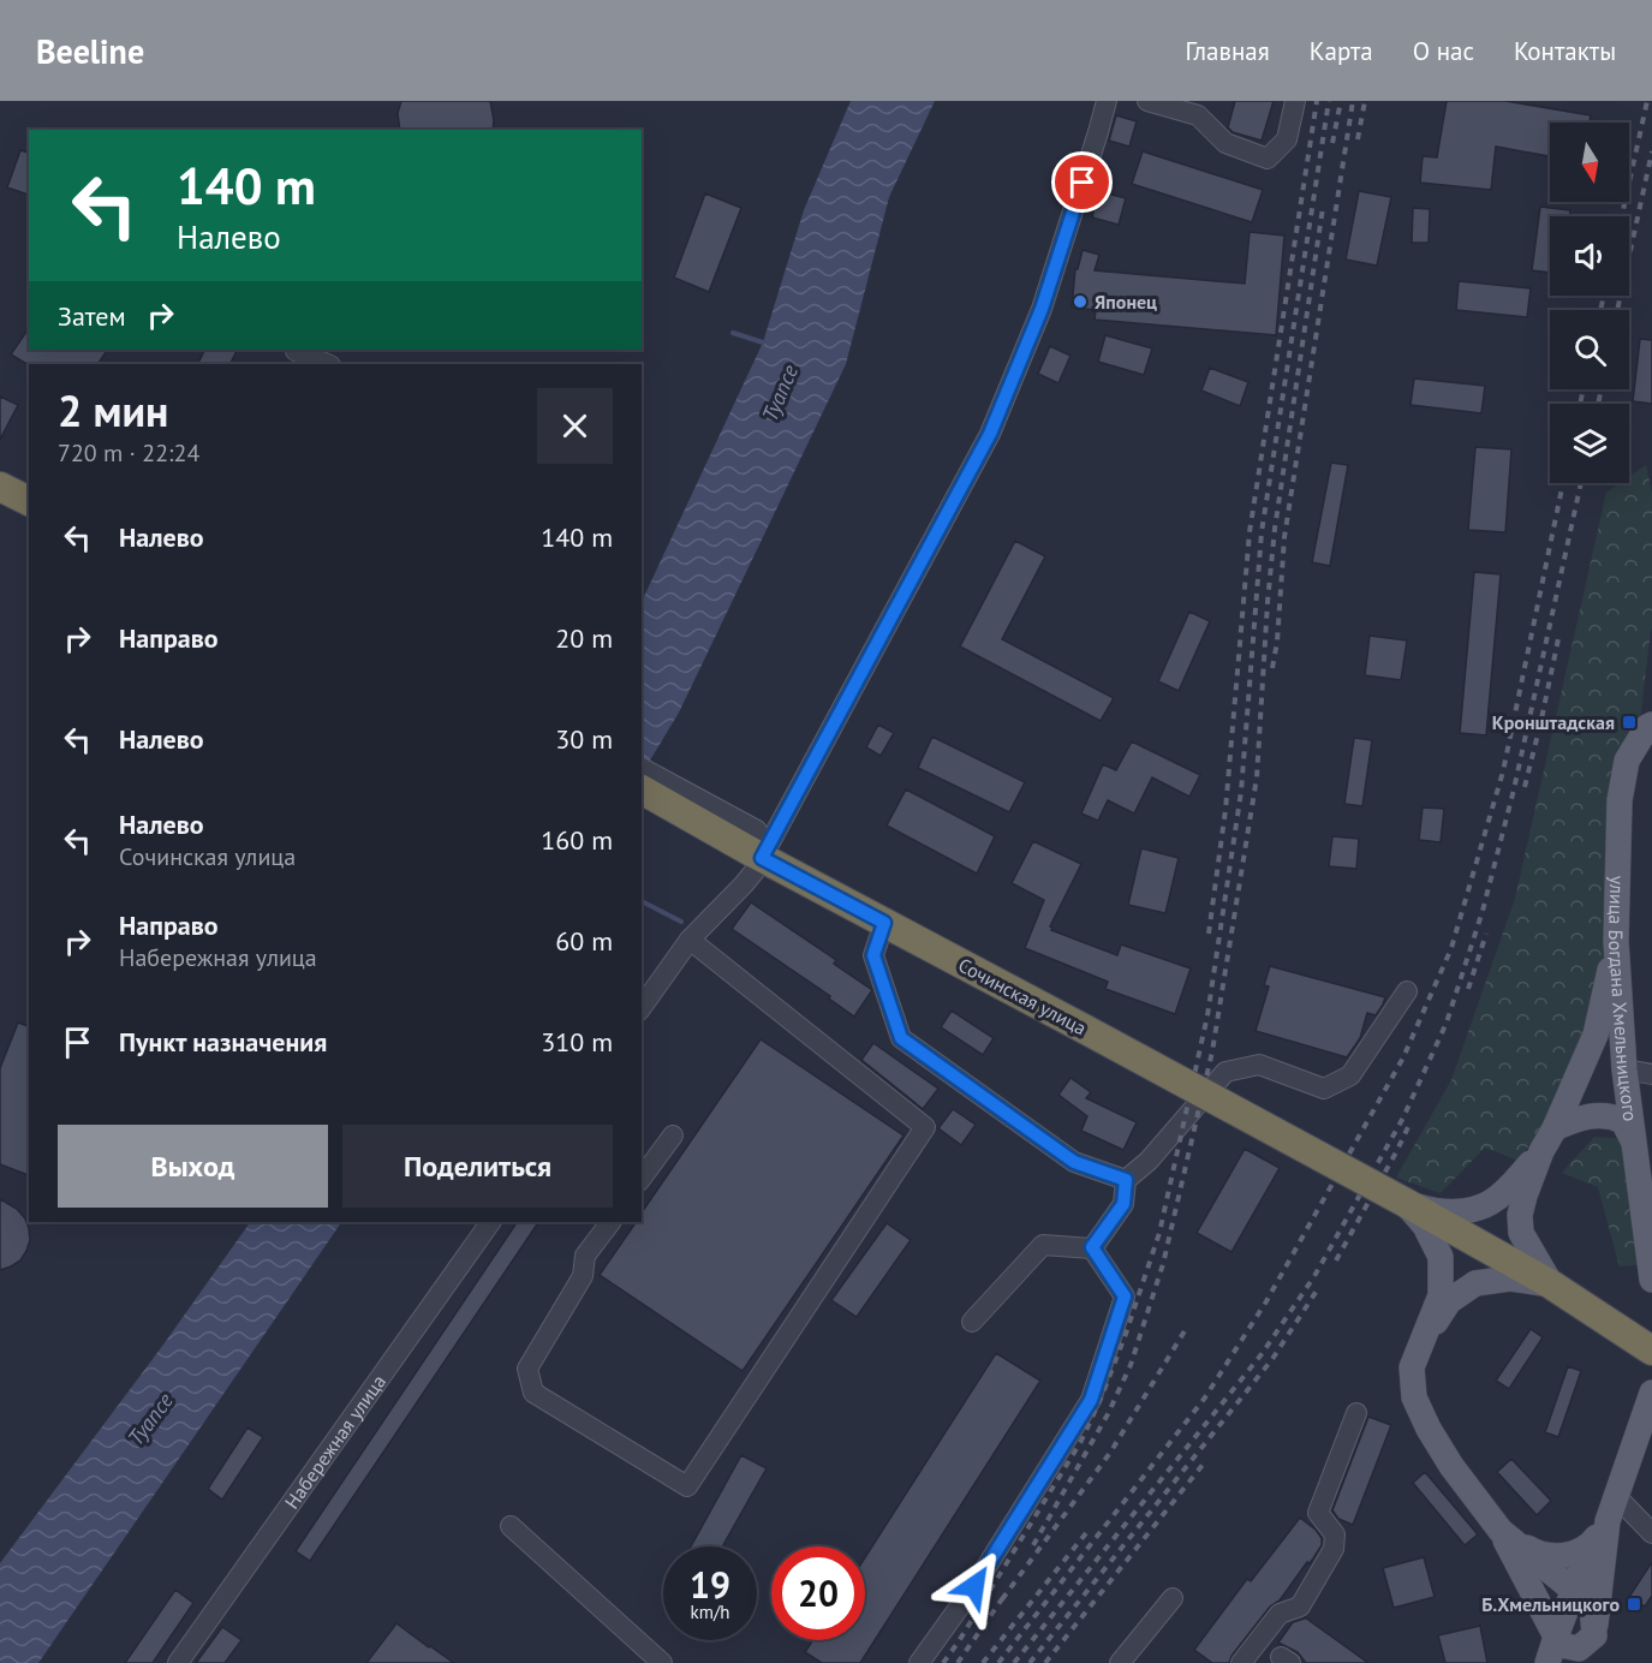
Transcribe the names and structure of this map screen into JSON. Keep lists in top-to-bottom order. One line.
{"streets":{"highway":["Сочинская улица"],"main road":["улица Богдана Хмельницкого"],"street":["Набережная улица"]},"water":["Туапсе"],"places":{"other":["Японец"],"transit":["Кронштадская","Б.Хмельницкого"]},"north":"bottom","page":{"header":"Beeline","nav":["Главная","Карта","О нас","Контакты"],"turn":["140 m","Налево"],"then":"Затем","heading":["2 мин","720 m · 22:24"],"list":[{"name":"Налево","value":"140 m"},{"name":"Направо","value":"20 m"},{"name":"Налево","value":"30 m"},{"name":"Налево","note":"Сочинская улица","value":"160 m"},{"name":"Направо","note":"Набережная улица","value":"60 m"},{"name":"Пункт назначения","value":"310 m"}],"buttons":["Выход","Поделиться"],"speed":"19 km/h","limit":"20"}}
